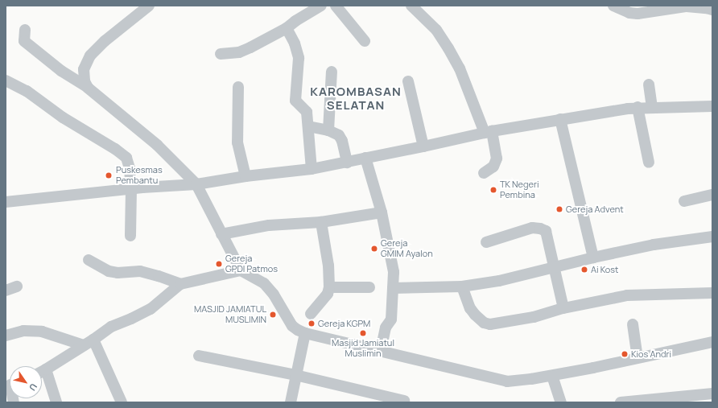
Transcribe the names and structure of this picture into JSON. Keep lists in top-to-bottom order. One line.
{"districts":["KAROMBASAN SELATAN"],"places":["Puskesmas Pembantu","TK Negeri Pembina","Gereja Advent","Gereja GMIM Ayalon","Gereja GPDI Patmos","Ai Kost","MASJID JAMIATUL MUSLIMIN","Gereja KGPM","Masjid Jamiatul Muslimin","Kios Andri"],"north":"bottom right"}
